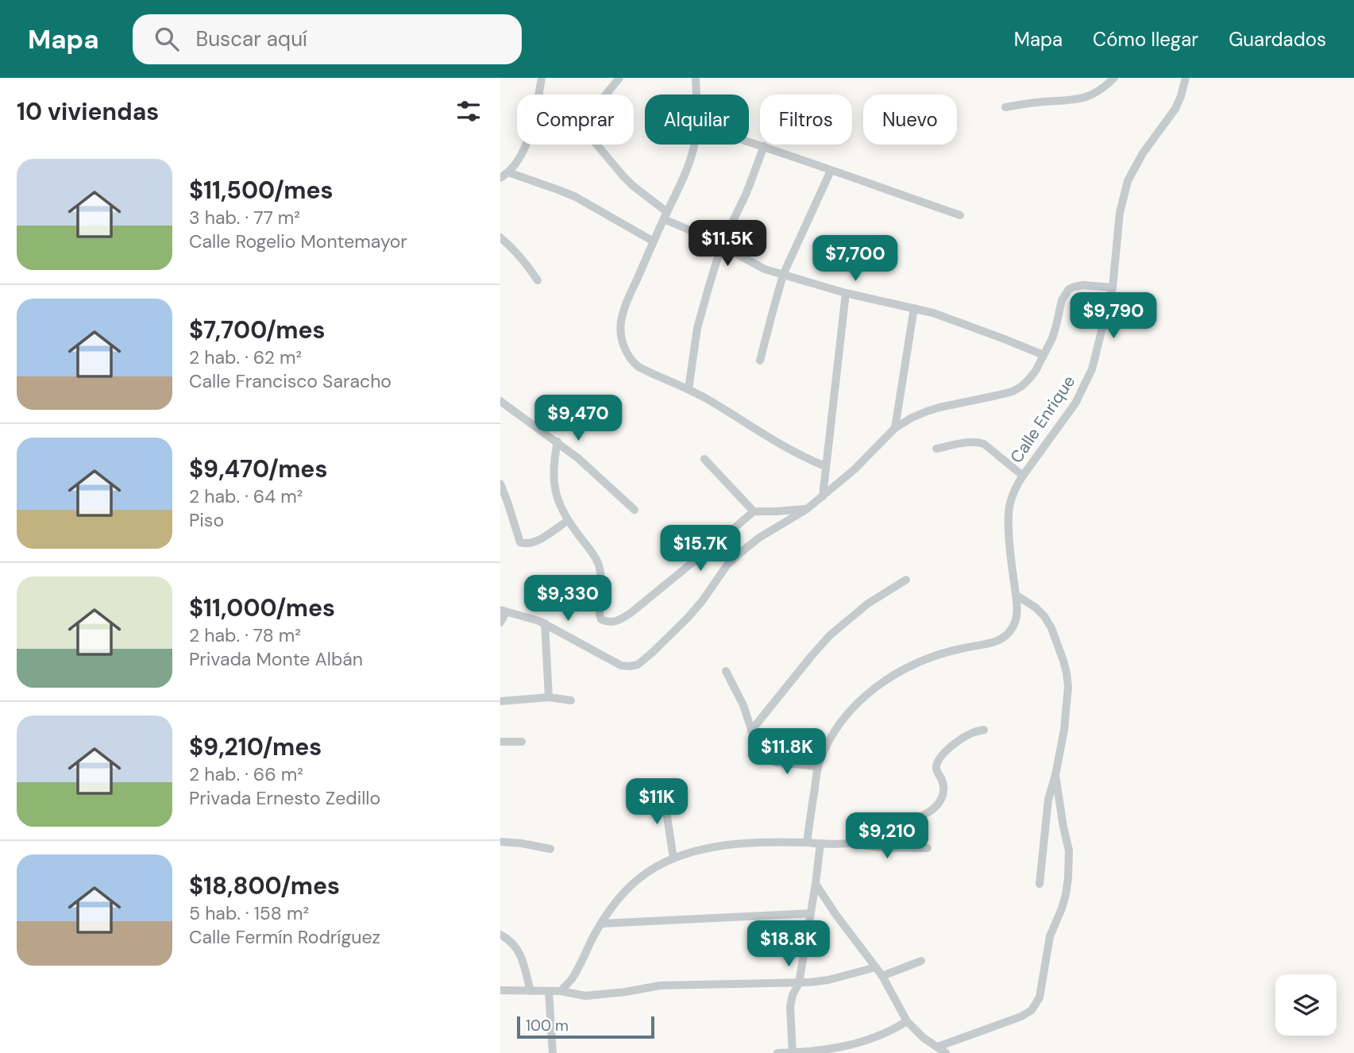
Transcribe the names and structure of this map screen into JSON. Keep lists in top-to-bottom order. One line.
{"streets":{"street":["Calle Enrique"]},"scale_bar":"100 m","page":{"header":"Mapa","search":"Buscar aquí","nav":["Mapa","Cómo llegar","Guardados"],"heading":"10 viviendas","chip":["Comprar","Alquilar","Filtros","Nuevo"],"list":[{"name":"$11,500/mes","note":"3 hab. · 77 m² · Calle Rogelio Montemayor"},{"name":"$7,700/mes","note":"2 hab. · 62 m² · Calle Francisco Saracho"},{"name":"$9,470/mes","note":"2 hab. · 64 m² · Piso"},{"name":"$11,000/mes","note":"2 hab. · 78 m² · Privada Monte Albán"},{"name":"$9,210/mes","note":"2 hab. · 66 m² · Privada Ernesto Zedillo"},{"name":"$18,800/mes","note":"5 hab. · 158 m² · Calle Fermín Rodríguez"}],"price":["$11.5K","$7,700","$9,790","$9,470","$15.7K","$9,330","$11.8K","$11K","$9,210","$18.8K"],"scale":"100 m"}}
